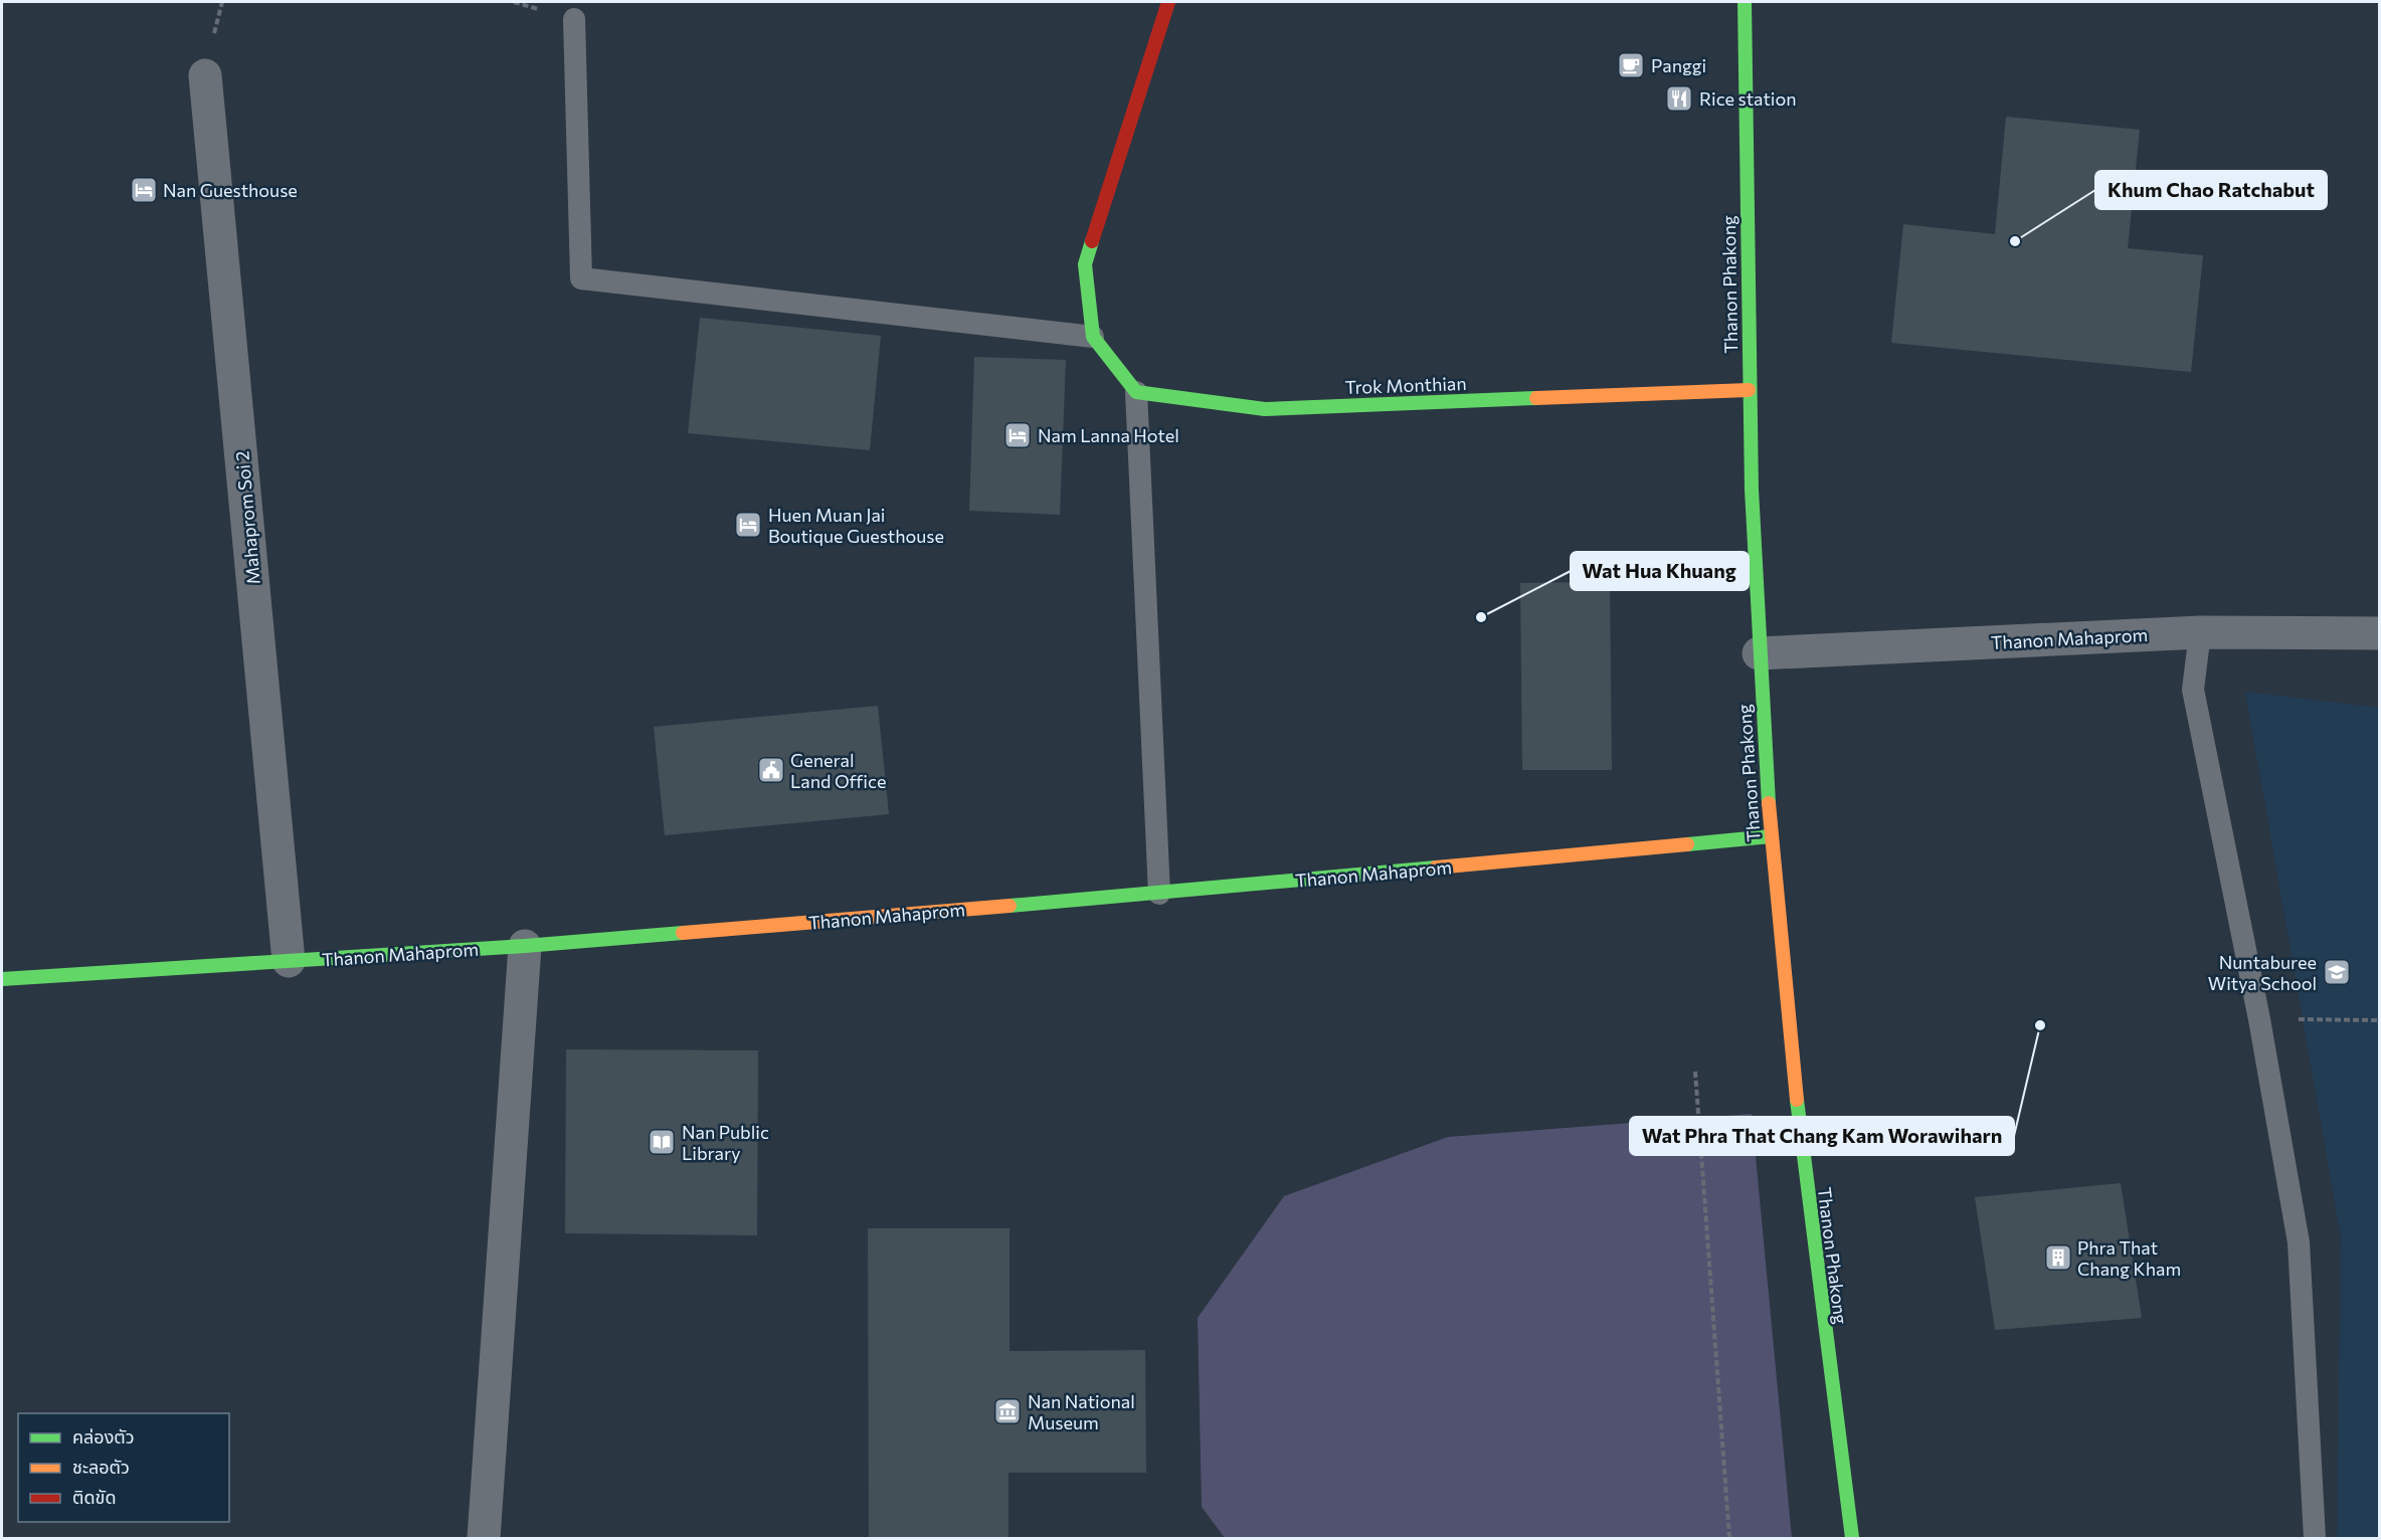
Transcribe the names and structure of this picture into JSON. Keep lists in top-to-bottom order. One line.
{"streets":{"street":["Thanon Phakong","Trok Monthian","Mahaprom Soi 2","Thanon Mahaprom"]},"crossings":[["Thanon Phakong","Trok Monthian"],["Thanon Phakong","Thanon Mahaprom"],["Mahaprom Soi 2","Thanon Mahaprom"]],"places":{"cafe":["Panggi"],"restaurant":["Rice station"],"hotel":["Nan Guesthouse","Nam Lanna Hotel","Huen Muan Jai Boutique Guesthouse"],"other":["Khum Chao Ratchabut","Wat Hua Khuang","Wat Phra That Chang Kam Worawiharn"],"public building":["General Land Office"],"school or university":["Nuntaburee Witya School"],"library":["Nan Public Library"],"building":["Phra That Chang Kham"],"museum":["Nan National Museum"]},"legend":["คล่องตัว","ชะลอตัว","ติดขัด"]}
